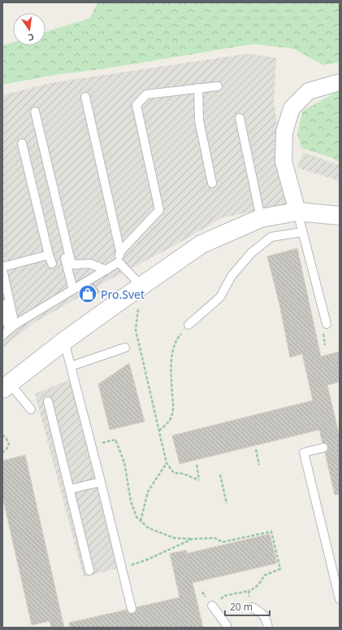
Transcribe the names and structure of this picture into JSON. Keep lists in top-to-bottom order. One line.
{"places":{"shop":["Pro.Svet"]},"scale_bar":"20 m","north":"bottom"}
